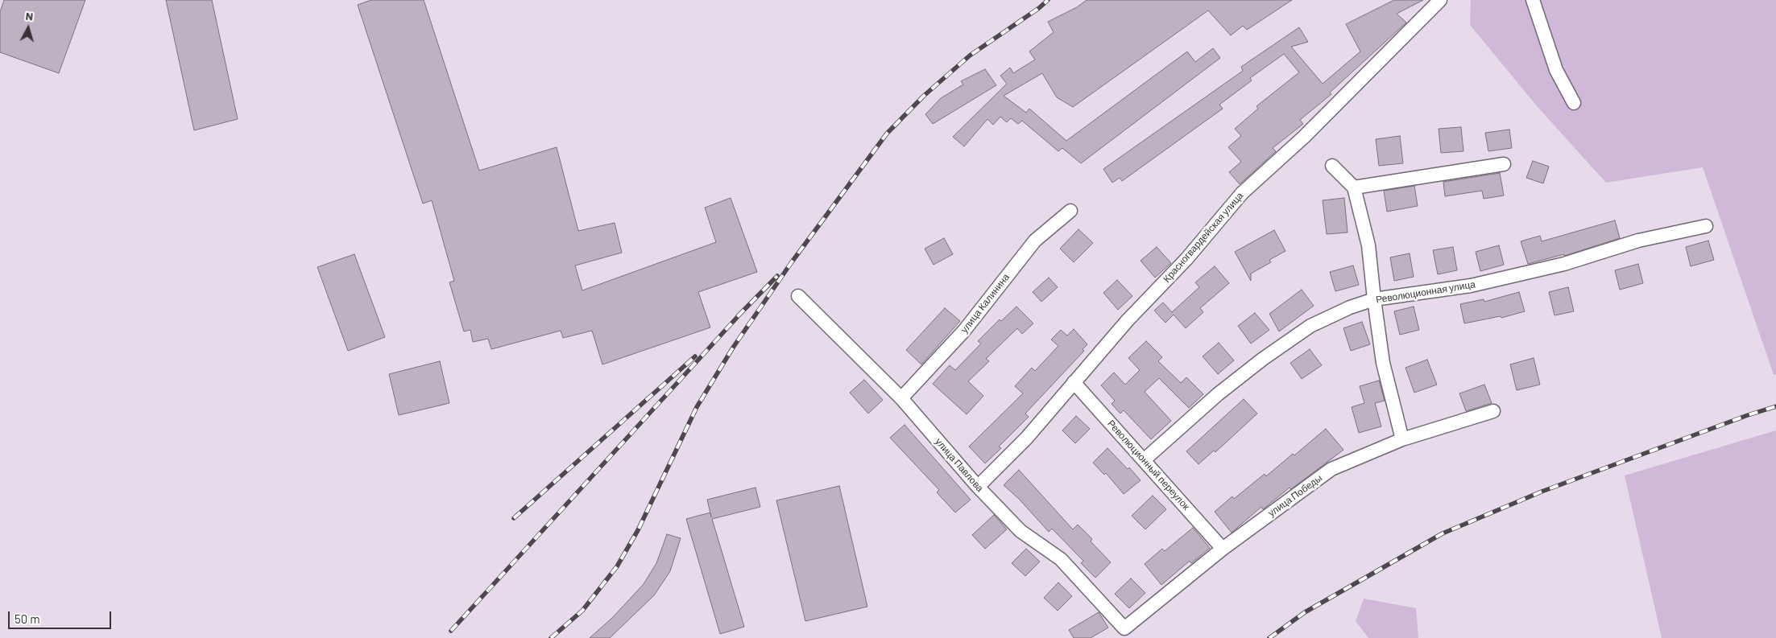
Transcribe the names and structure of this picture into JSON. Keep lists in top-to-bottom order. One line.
{"streets":{"street":["Красногвардейская улица","Революционная улица","улица Калинина","улица Павлова","Революционный переулок","улица Победы"]},"crossings":[["Красногвардейская улица","улица Павлова"],["Красногвардейская улица","Революционный переулок"],["Революционная улица","Революционный переулок"],["улица Калинина","улица Павлова"],["улица Павлова","улица Победы"],["Революционный переулок","улица Победы"]],"scale_bar":"50 m","north":"top"}
